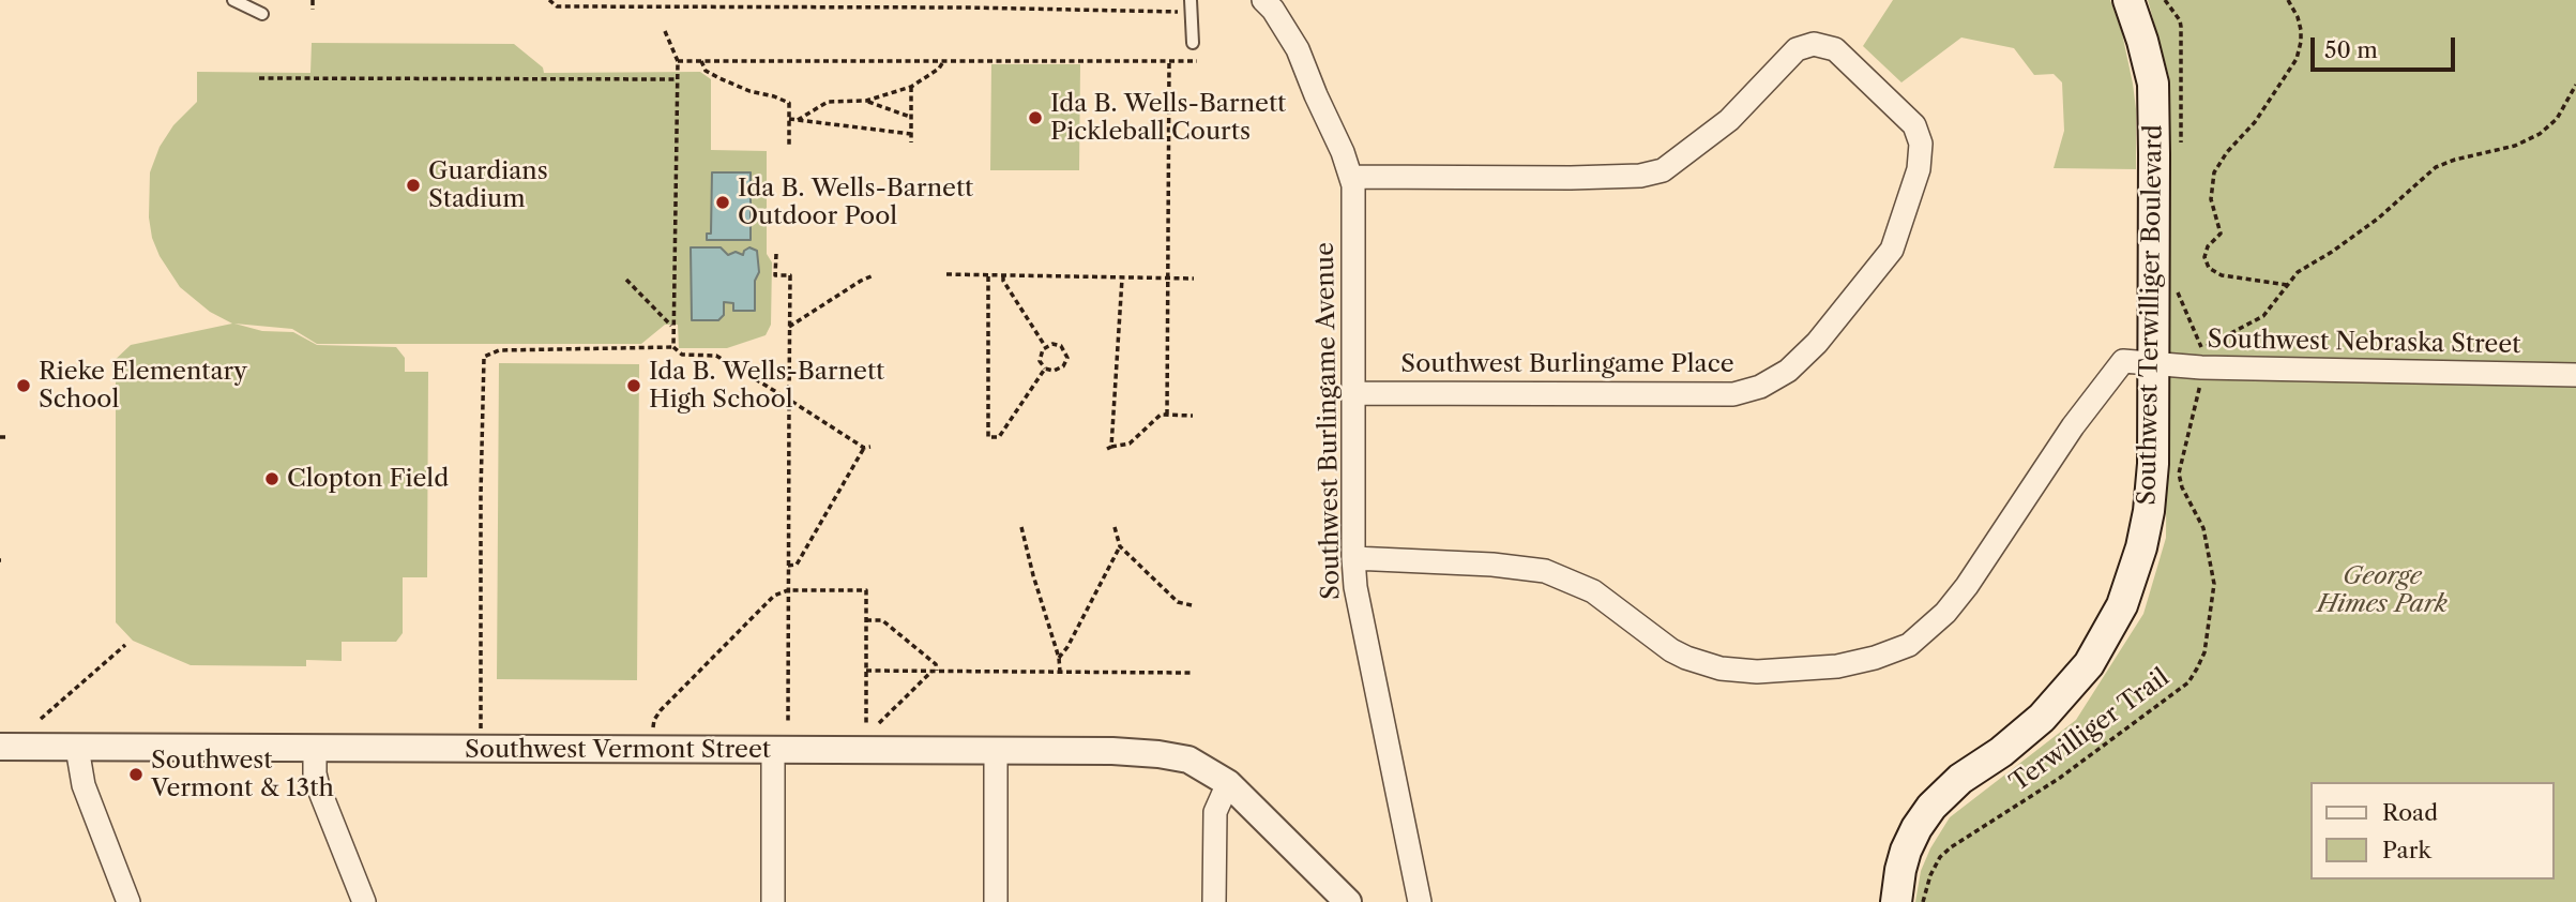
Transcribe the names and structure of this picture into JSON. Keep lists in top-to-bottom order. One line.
{"streets":{"main road":["Southwest Terwilliger Boulevard"],"street":["Southwest Nebraska Street","Southwest Burlingame Place","Southwest Burlingame Avenue","Southwest Vermont Street"],"path":["Terwilliger Trail"]},"crossings":[["Southwest Terwilliger Boulevard","Southwest Nebraska Street"],["Southwest Nebraska Street","Southwest Burlingame Avenue"],["Southwest Burlingame Place","Southwest Burlingame Avenue"]],"parks":["George Himes Park"],"places":["Ida B. Wells-Barnett Pickleball Courts","Guardians Stadium","Ida B. Wells-Barnett Outdoor Pool","Rieke Elementary School","Ida B. Wells-Barnett High School","Clopton Field","Southwest Vermont & 13th"],"legend":["Road","Park"],"scale_bar":"50 m"}
